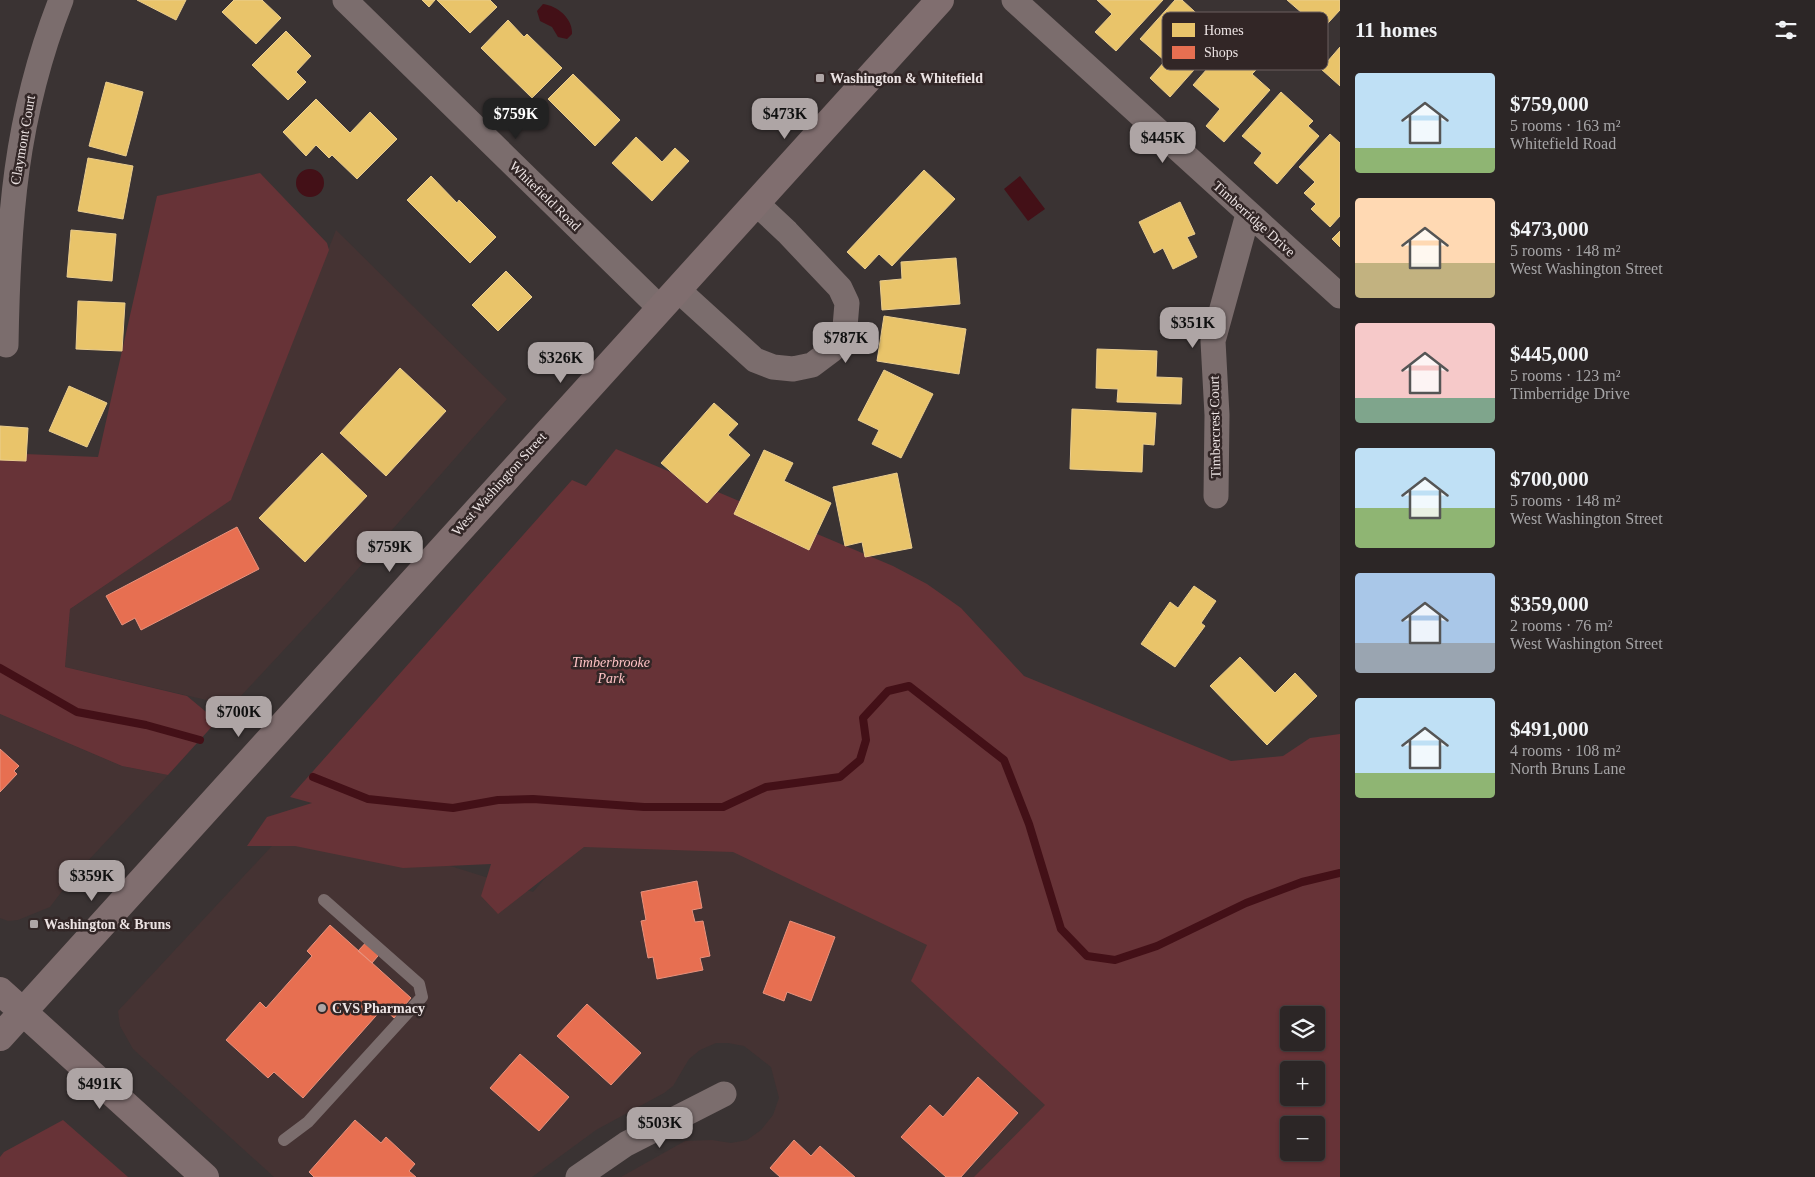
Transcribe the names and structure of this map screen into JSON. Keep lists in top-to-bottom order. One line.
{"streets":{"street":["Claymont Court","Whitefield Road","Timberridge Drive","Timbercrest Court","West Washington Street"]},"crossings":[["Whitefield Road","West Washington Street"],["Timberridge Drive","Timbercrest Court"]],"parks":["Timberbrooke Park"],"places":{"transit":["Washington & Whitefield","Washington & Bruns"],"other":["CVS Pharmacy"]},"legend":["Homes","Shops"],"page":{"heading":"11 homes","list":[{"name":"$759,000","note":"5 rooms · 163 m² · Whitefield Road"},{"name":"$473,000","note":"5 rooms · 148 m² · West Washington Street"},{"name":"$445,000","note":"5 rooms · 123 m² · Timberridge Drive"},{"name":"$700,000","note":"5 rooms · 148 m² · West Washington Street"},{"name":"$359,000","note":"2 rooms · 76 m² · West Washington Street"},{"name":"$491,000","note":"4 rooms · 108 m² · North Bruns Lane"}],"price":["$759K","$473K","$445K","$351K","$787K","$326K","$759K","$700K","$359K","$491K","$503K"],"map_buttons":["+","−"]}}
